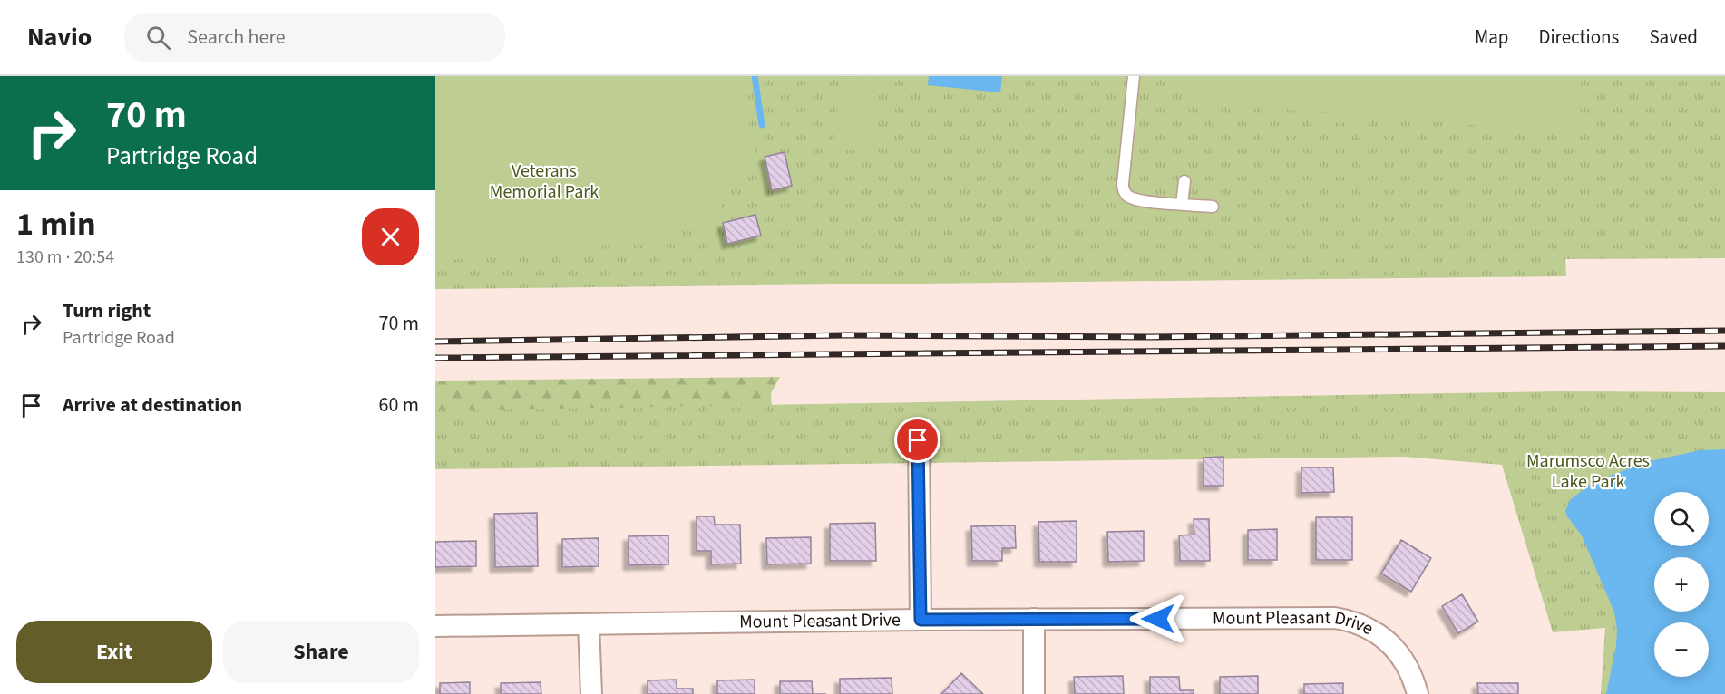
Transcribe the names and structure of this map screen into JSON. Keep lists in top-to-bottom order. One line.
{"streets":{"street":["Mount Pleasant Drive"]},"parks":["Veterans Memorial Park","Marumsco Acres Lake Park"],"page":{"header":"Navio","search":"Search here","nav":["Map","Directions","Saved"],"turn":["70 m","Partridge Road"],"heading":["1 min","130 m · 20:54"],"list":[{"name":"Turn right","note":"Partridge Road","value":"70 m"},{"name":"Arrive at destination","value":"60 m"}],"map_buttons":["+","−"],"buttons":["Exit","Share"]}}
